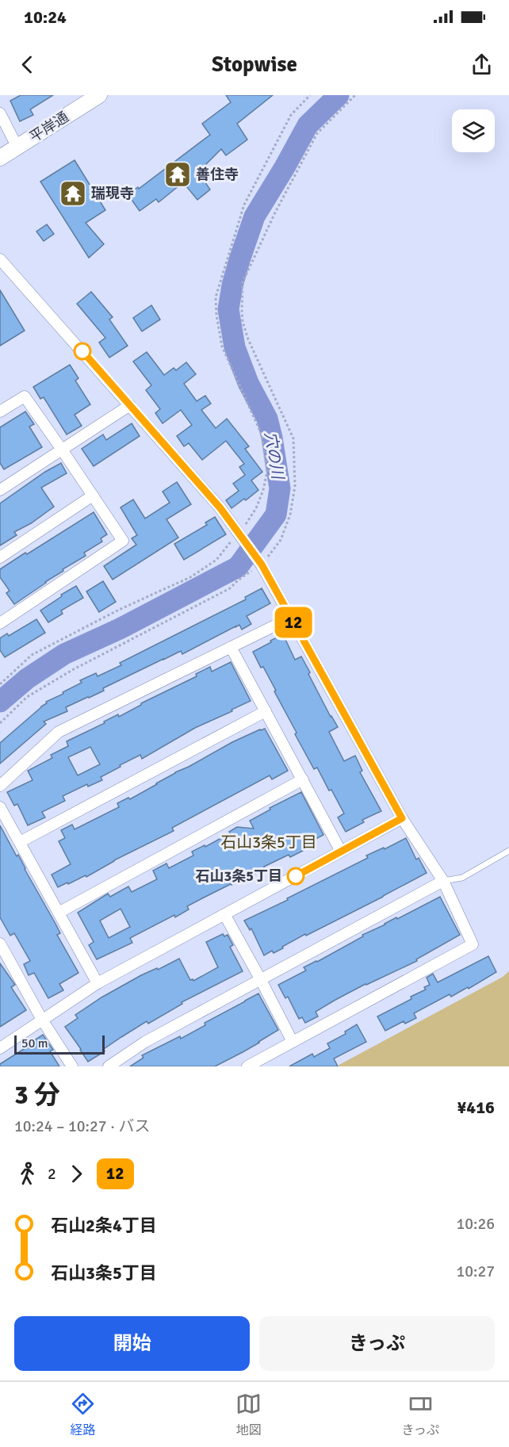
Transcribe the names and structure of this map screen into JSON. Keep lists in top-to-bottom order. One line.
{"streets":{"street":["平岸通"]},"districts":["石山3条5丁目"],"water":["穴の川"],"places":{"temple":["善住寺","瑞現寺"],"other":["石山3条5丁目"]},"lines":["bus line 12"],"scale_bar":"50 m","page":{"status":"10:24","header":"Stopwise","on_map":"12","scale":"50 m","heading":["3 分","10:24 – 10:27 · バス","¥416"],"legs":["2","12"],"list":[{"name":"石山2条4丁目","value":"10:26"},{"name":"石山3条5丁目","value":"10:27"}],"buttons":["開始","きっぷ"],"tabs":["経路","地図","きっぷ"]}}
